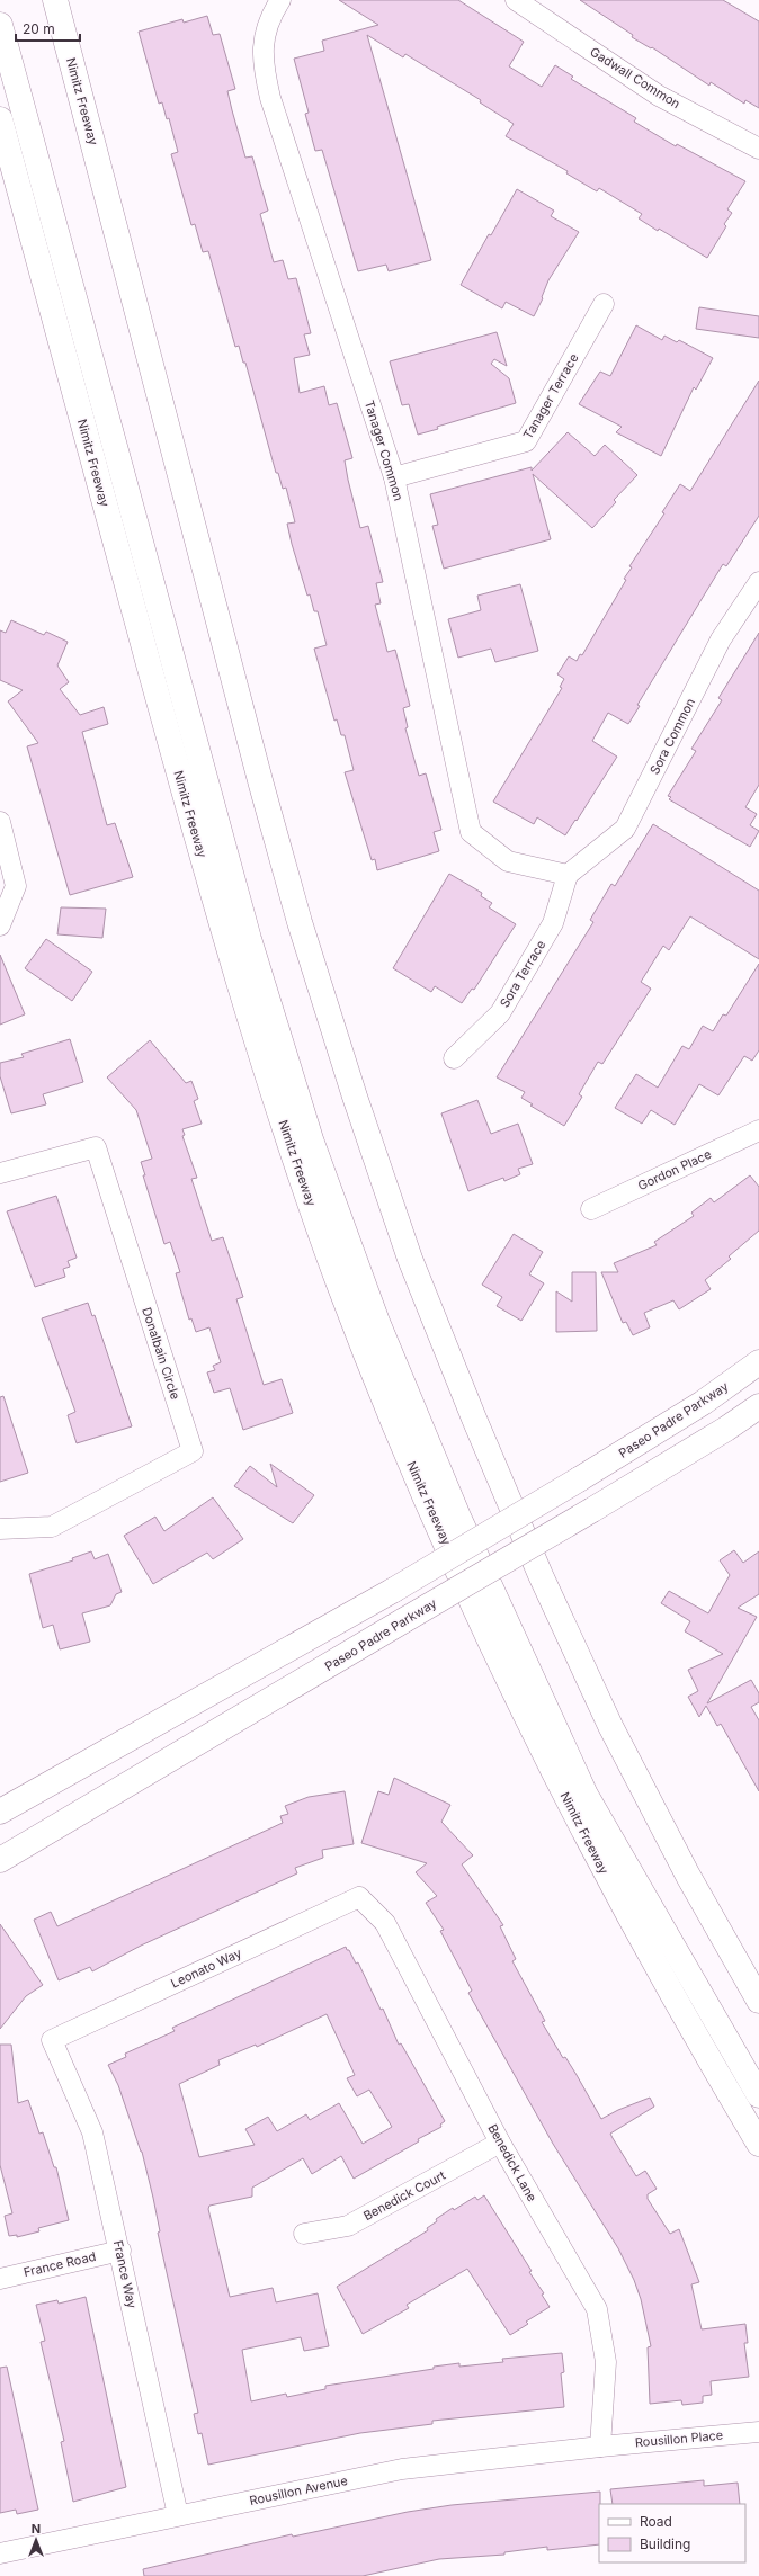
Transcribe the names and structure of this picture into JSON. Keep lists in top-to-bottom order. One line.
{"streets":{"main road":["Nimitz Freeway","Paseo Padre Parkway"],"street":["Gadwall Common","Tanager Terrace","Tanager Common","Sora Common","Sora Terrace","Gordon Place","Donalbain Circle","Leonato Way","Benedick Lane","Benedick Court","France Road","France Way","Rousillon Place","Rousillon Avenue"]},"crossings":[["Tanager Terrace","Tanager Common"],["Tanager Common","Sora Common"],["Tanager Common","Sora Terrace"],["Sora Common","Sora Terrace"],["Leonato Way","Benedick Lane"],["Leonato Way","France Way"],["Benedick Lane","Benedick Court"],["Benedick Lane","Rousillon Place"],["Benedick Lane","Rousillon Avenue"],["France Road","France Way"],["France Way","Rousillon Avenue"],["Rousillon Place","Rousillon Avenue"]],"legend":["Road","Building"],"scale_bar":"20 m","north":"top"}
